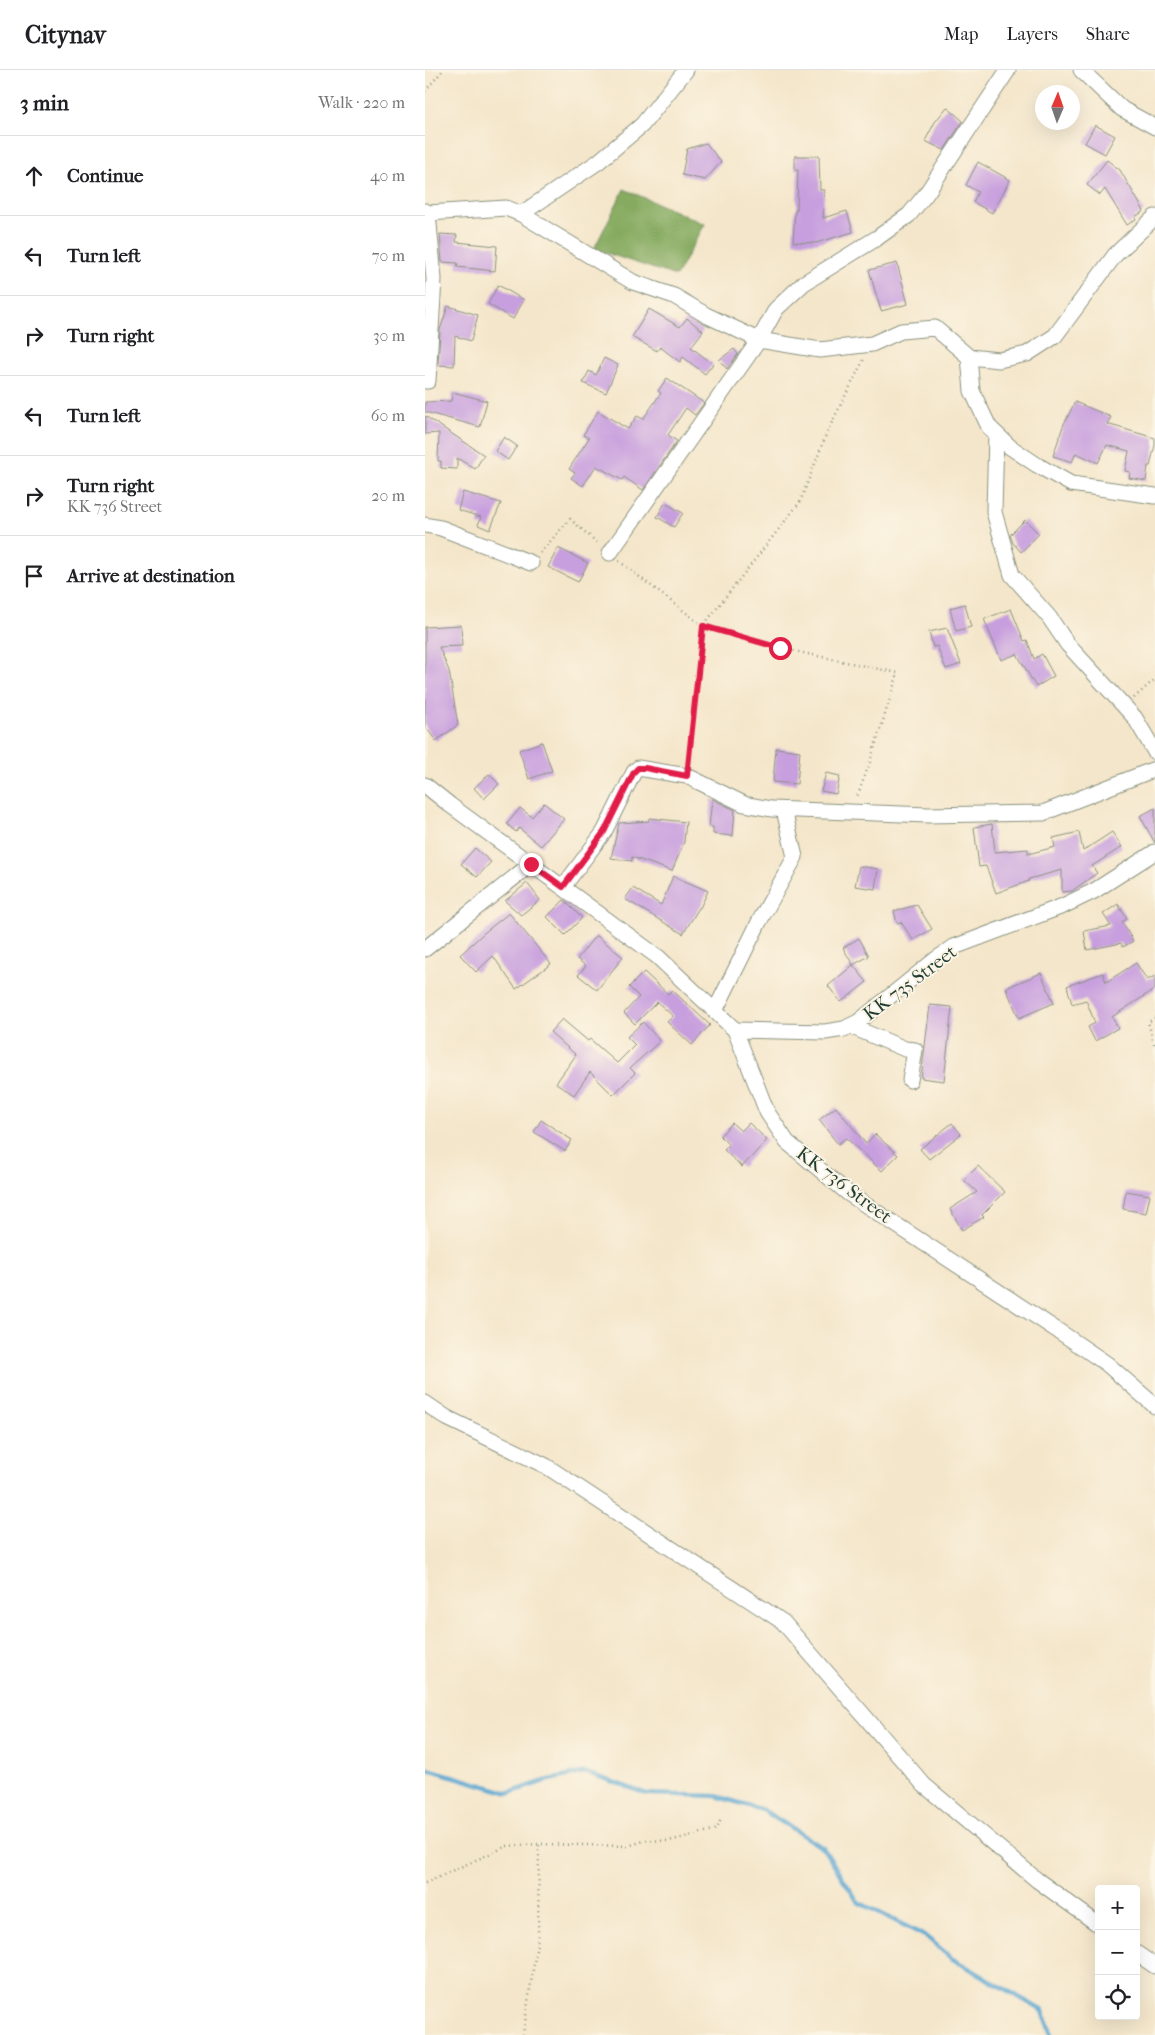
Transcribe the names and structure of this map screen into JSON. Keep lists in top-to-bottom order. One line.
{"streets":{"street":["KK 735 Street","KK 736 Street"]},"crossings":[["KK 735 Street","KK 736 Street"]],"north":"top","page":{"header":"Citynav","nav":["Map","Layers","Share"],"heading":["3 min","Walk · 220 m"],"list":[["Continue","40 m"],["Turn left","70 m"],["Turn right","30 m"],["Turn left","60 m"],["Turn right","KK 736 Street","20 m"],"Arrive at destination"],"map_buttons":["+","−"]}}
